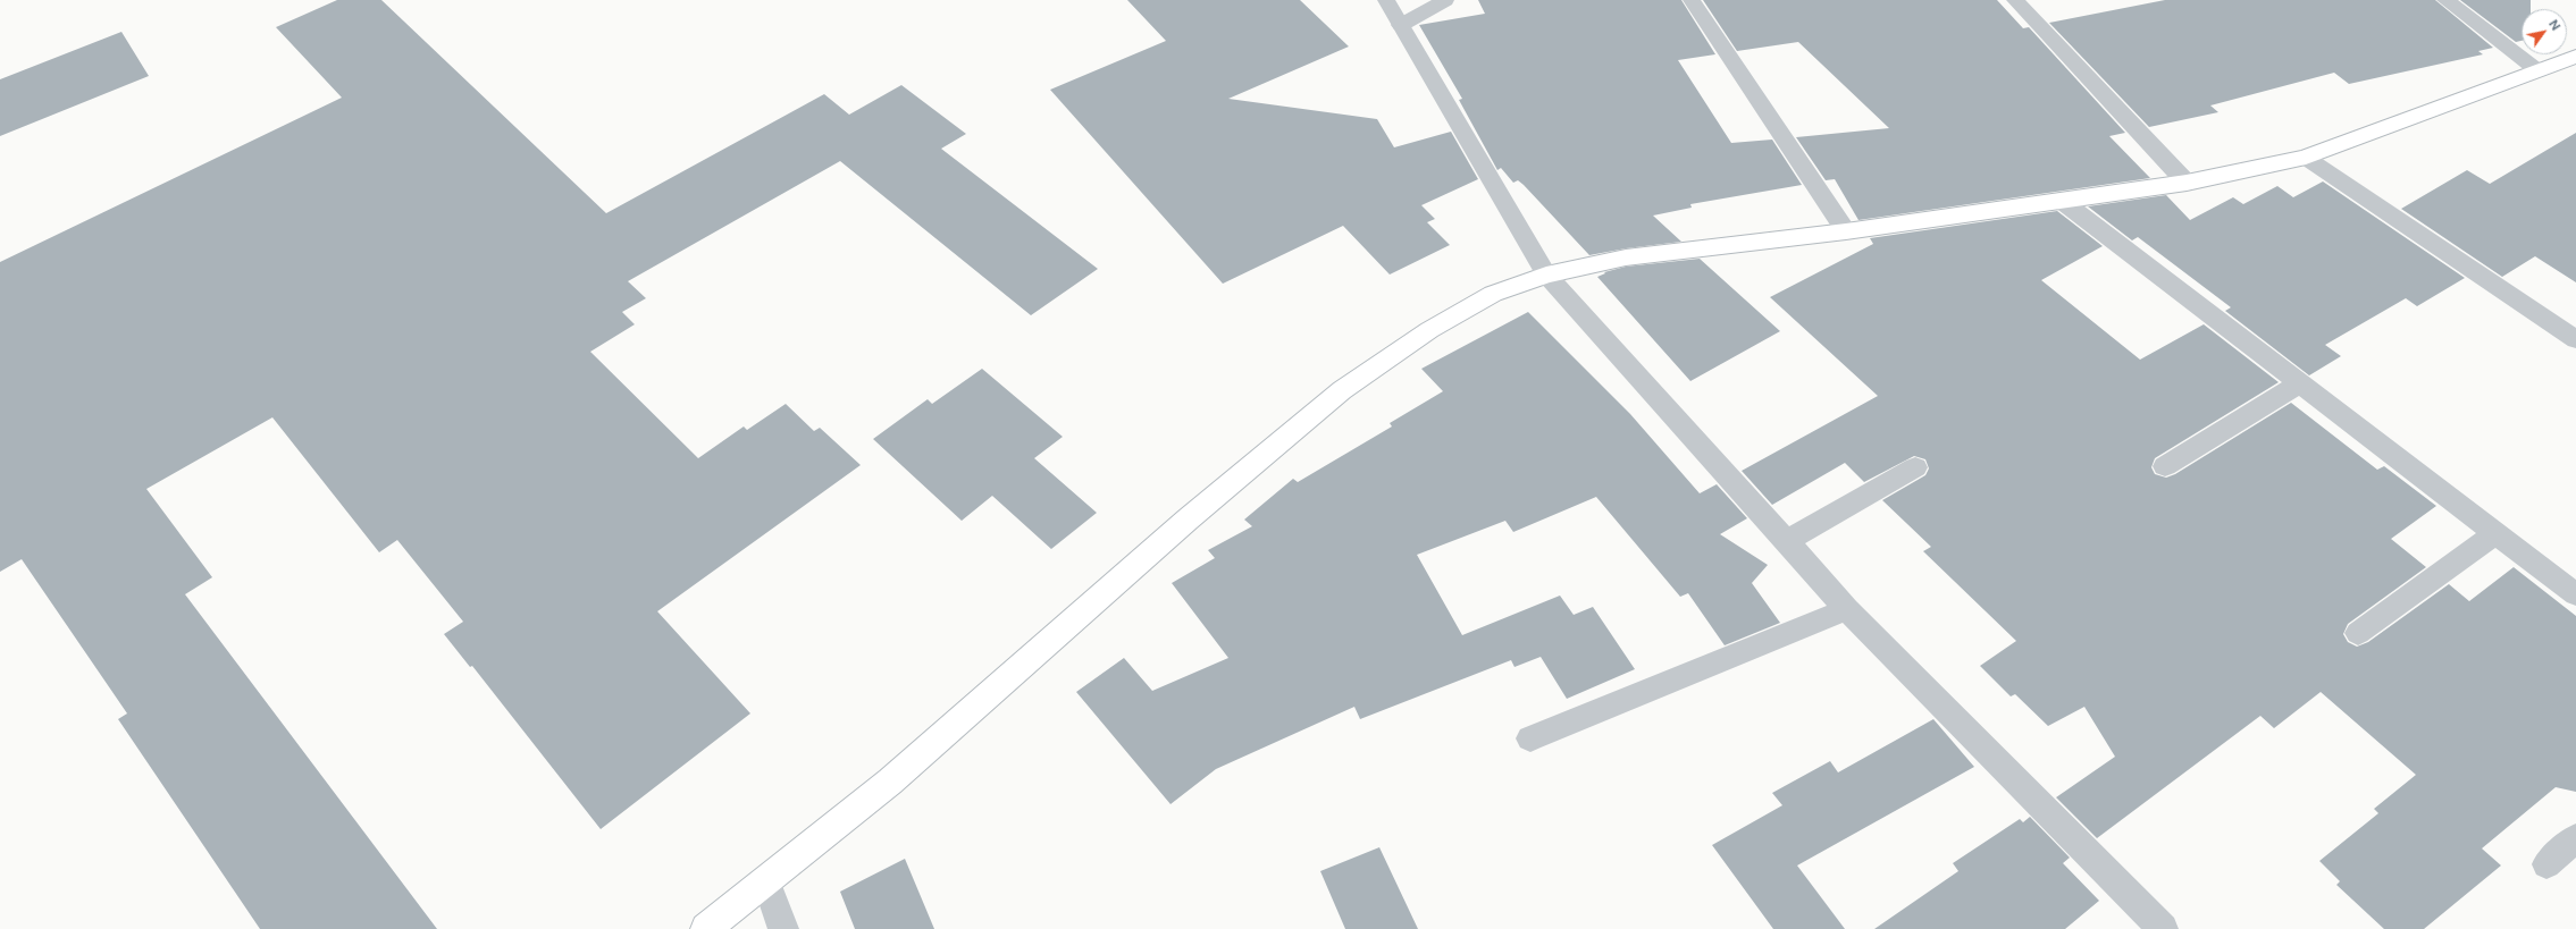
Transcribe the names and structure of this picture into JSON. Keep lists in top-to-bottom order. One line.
{"north":"top right"}
